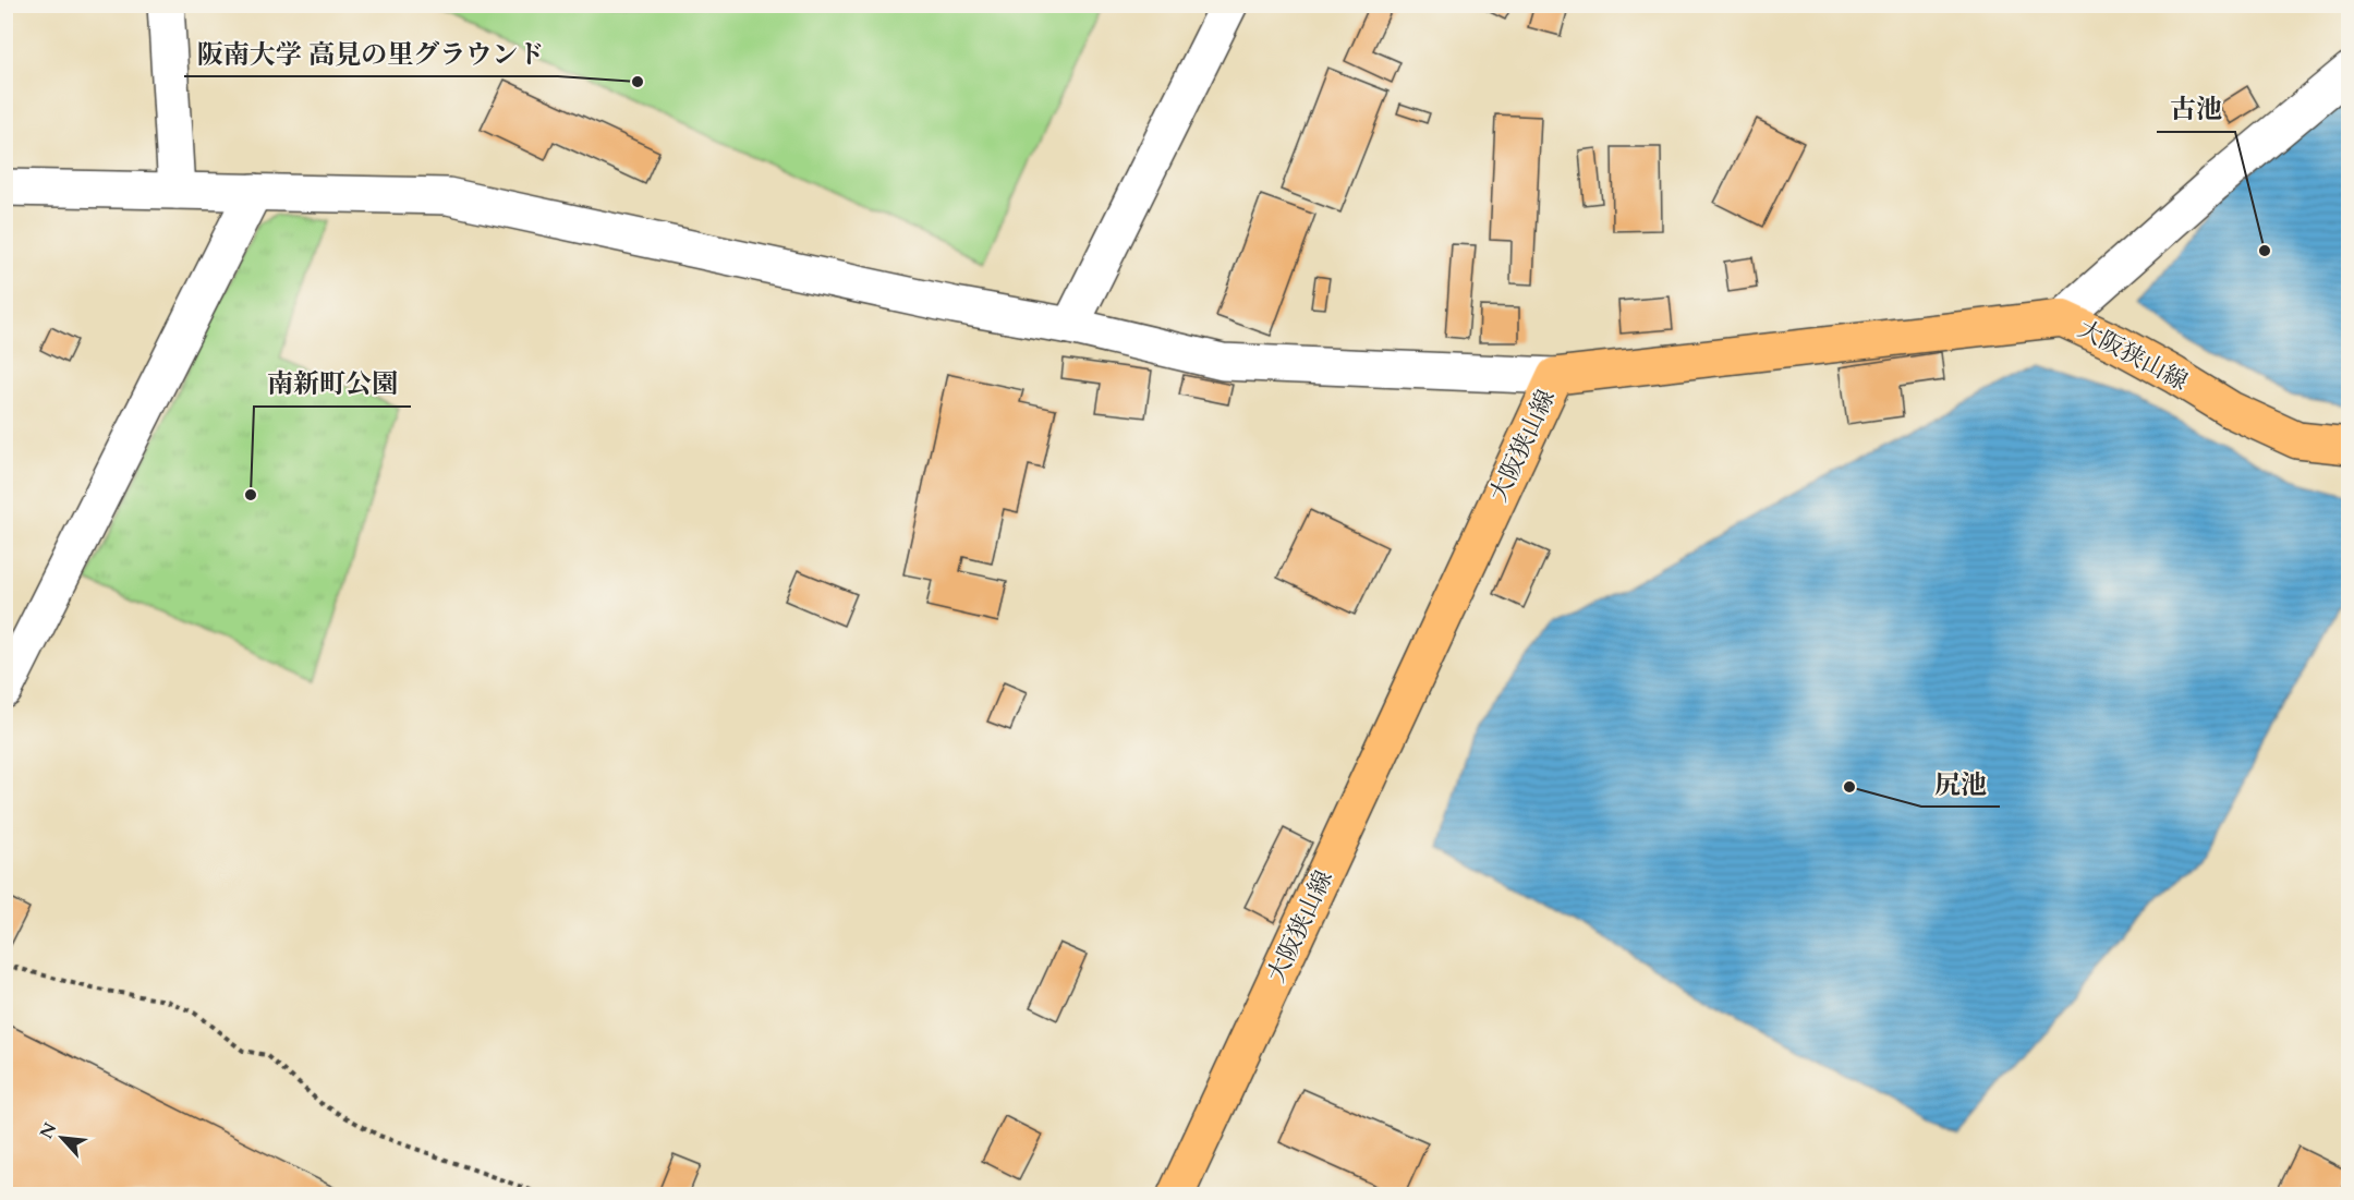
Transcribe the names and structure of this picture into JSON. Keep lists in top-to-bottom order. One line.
{"streets":{"main road":["大阪狭山線"]},"places":["阪南大学 高見の里グラウンド","古池","南新町公園","尻池"],"north":"top left"}
